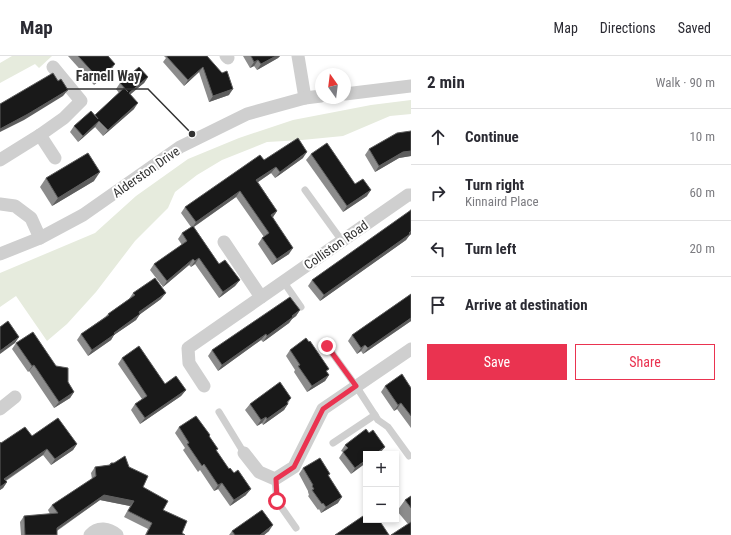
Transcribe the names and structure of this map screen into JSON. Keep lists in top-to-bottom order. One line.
{"streets":{"street":["Alderston Drive","Colliston Road"]},"places":["Farnell Way"],"north":"top","page":{"header":"Map","nav":["Map","Directions","Saved"],"heading":["2 min","Walk · 90 m"],"list":[["Continue","10 m"],["Turn right","Kinnaird Place","60 m"],["Turn left","20 m"],"Arrive at destination"],"buttons":["Save","Share"],"map_buttons":["+","−"]}}
